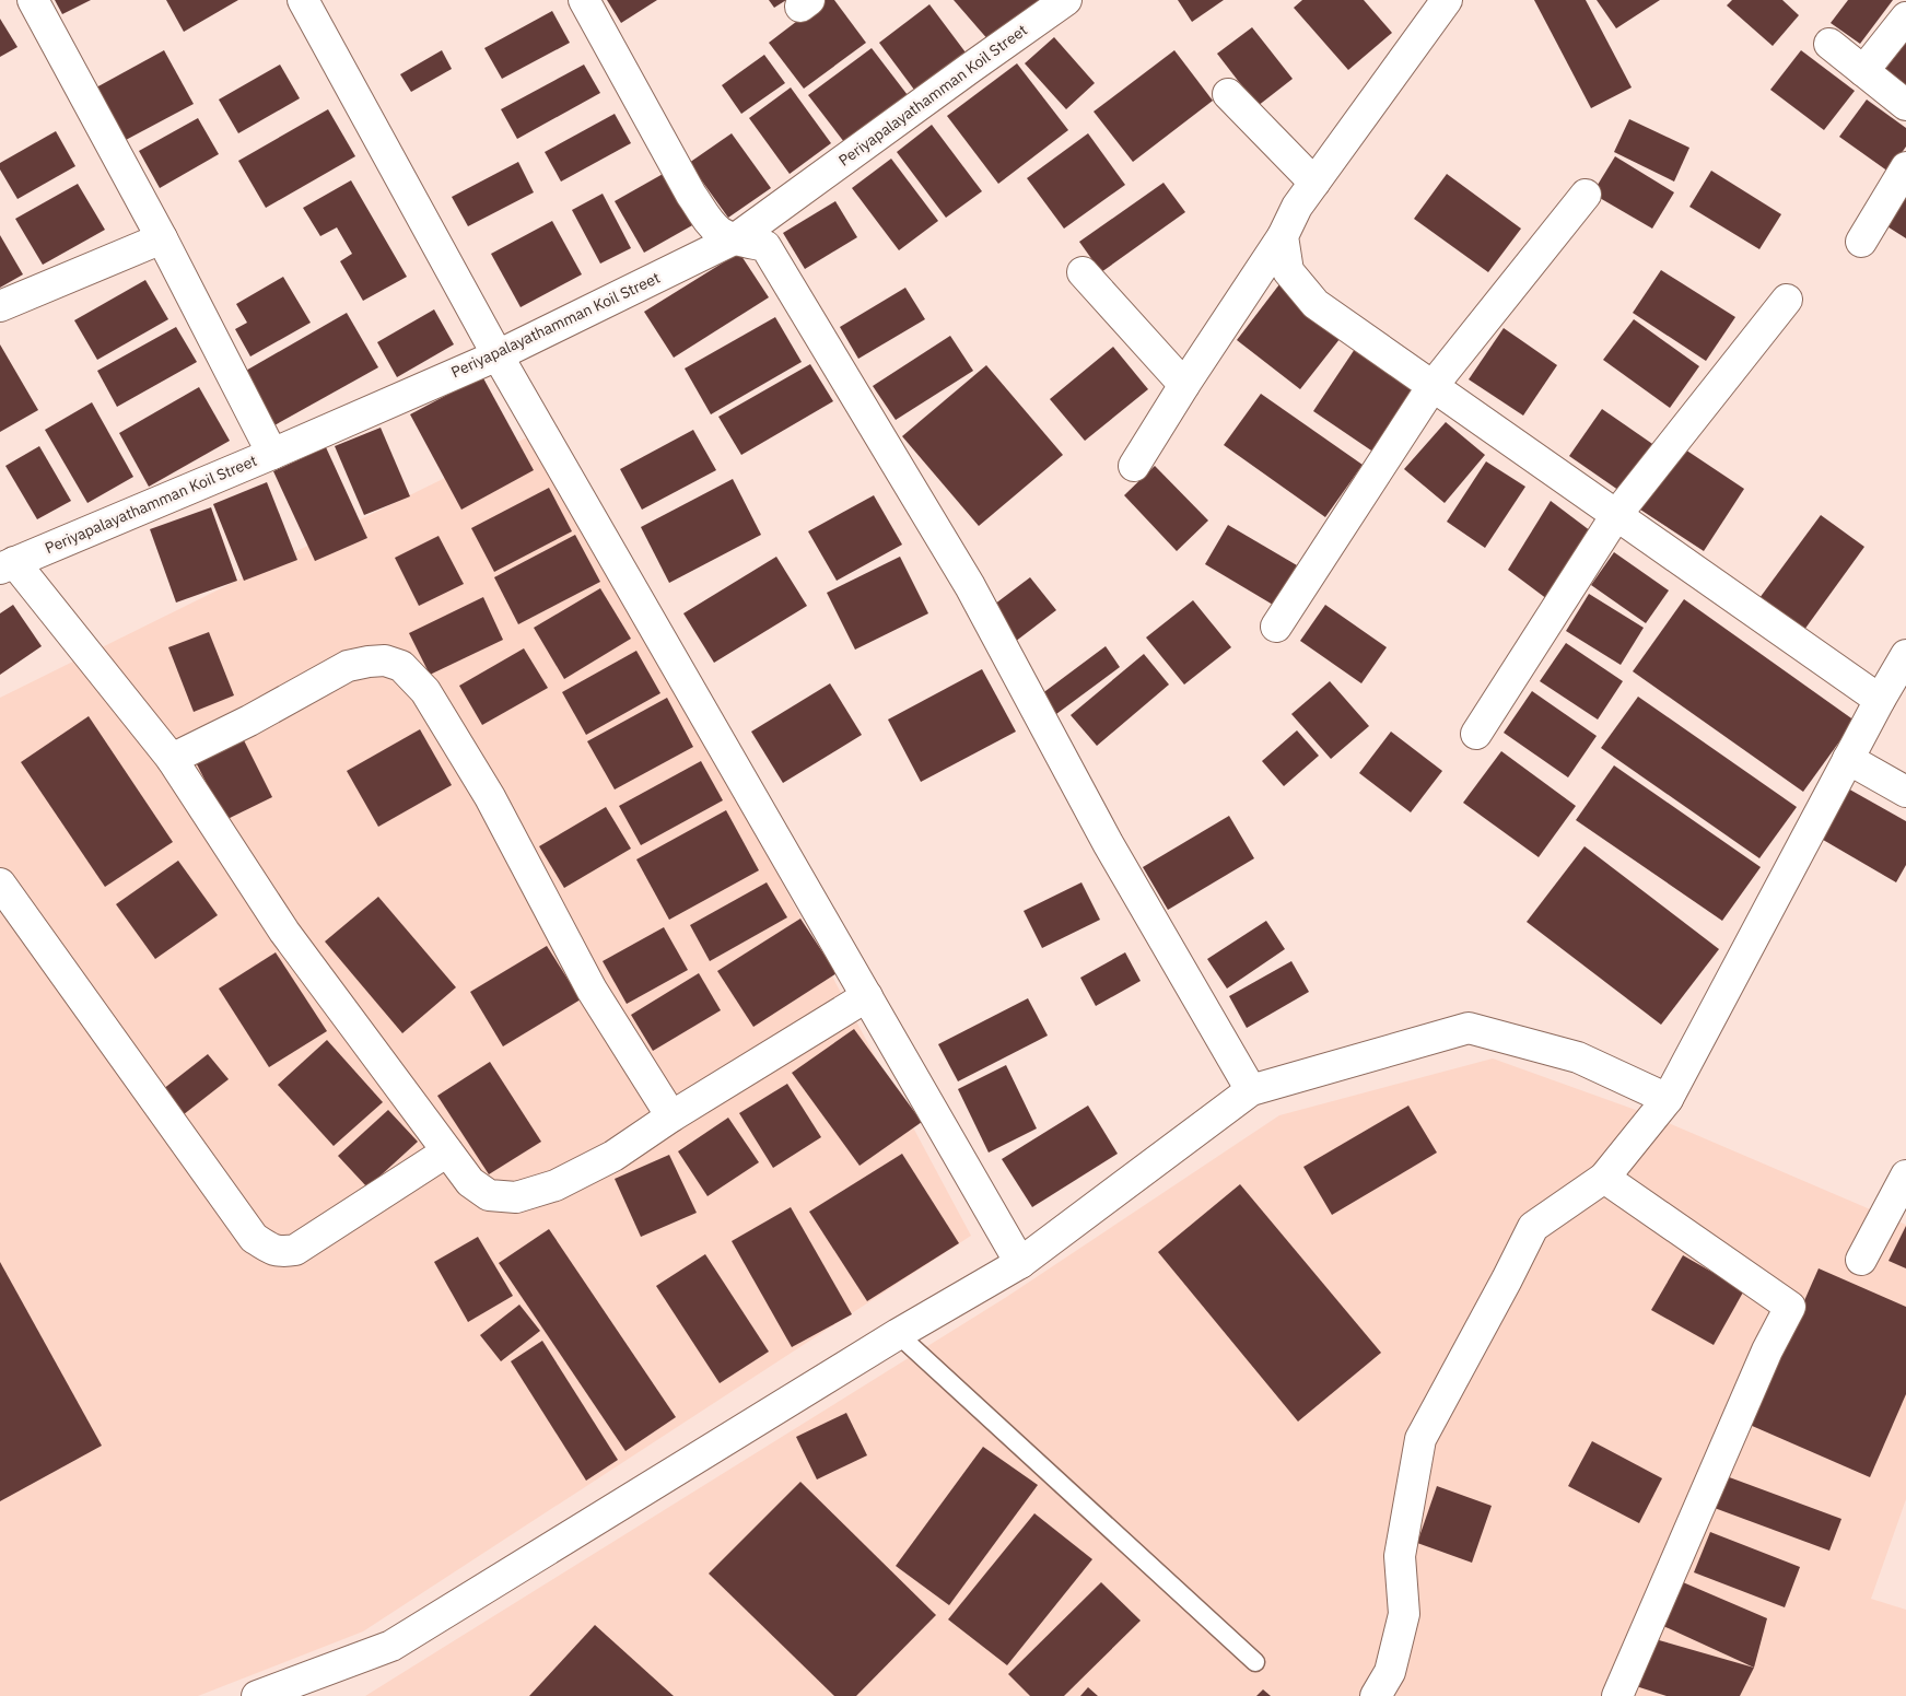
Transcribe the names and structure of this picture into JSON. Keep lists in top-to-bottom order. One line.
{"streets":{"street":["Periyapalayathamman Koil Street"]}}
